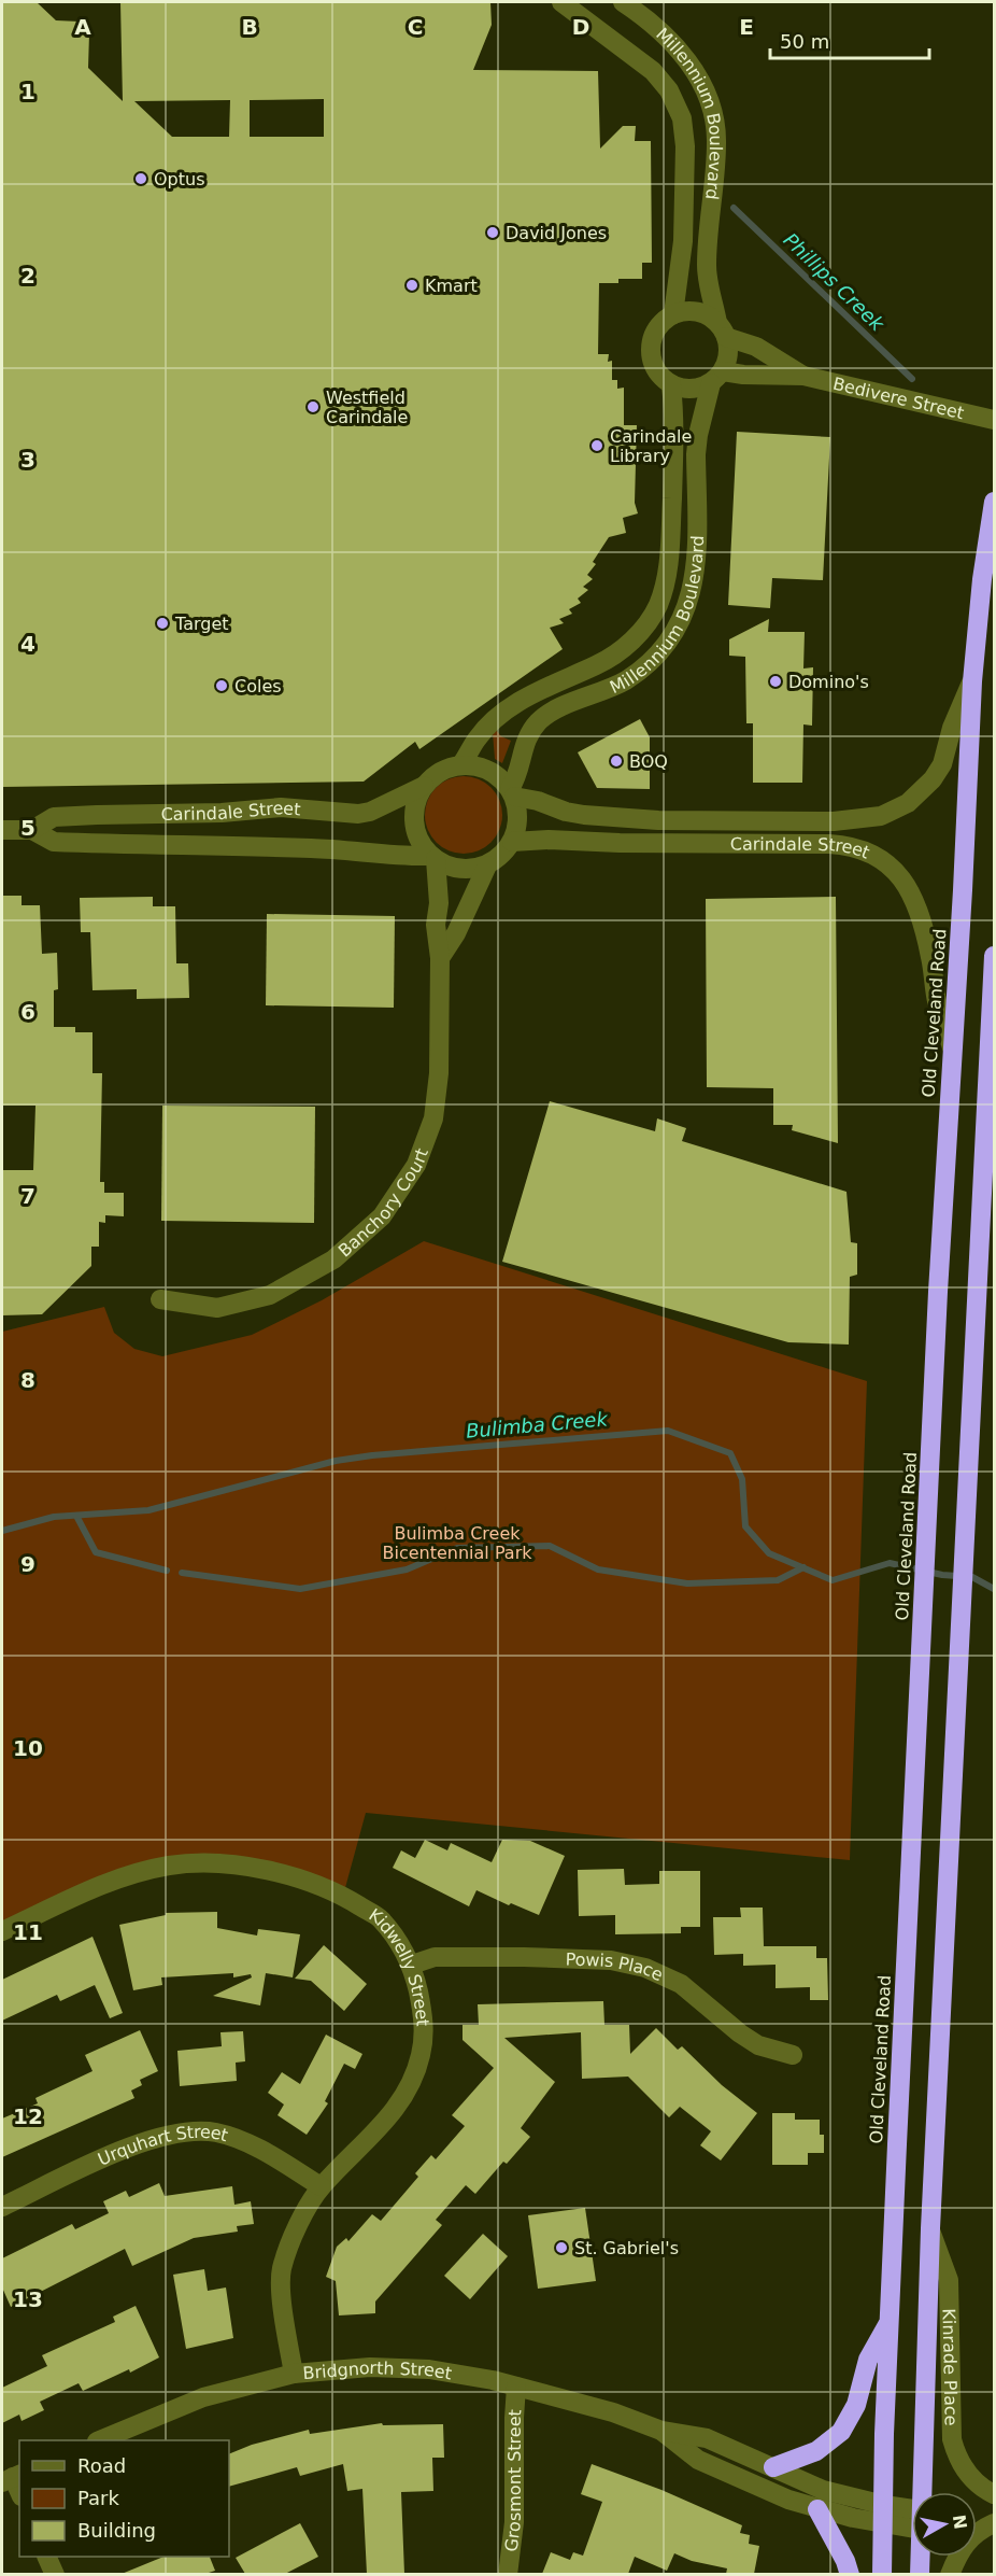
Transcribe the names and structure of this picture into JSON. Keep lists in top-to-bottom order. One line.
{"streets":{"highway":["Old Cleveland Road"],"street":["Millennium Boulevard","Bedivere Street","Carindale Street","Banchory Court","Powis Place","Kidwelly Street","Urquhart Street","Kinrade Place","Bridgnorth Street","Grosmont Street"]},"crossings":[["Millennium Boulevard","Bedivere Street"],["Millennium Boulevard","Carindale Street"],["Millennium Boulevard","Banchory Court"],["Carindale Street","Old Cleveland Road"],["Carindale Street","Banchory Court"],["Old Cleveland Road","Bridgnorth Street"],["Powis Place","Kidwelly Street"],["Kidwelly Street","Urquhart Street"],["Kidwelly Street","Bridgnorth Street"],["Bridgnorth Street","Grosmont Street"]],"water":["Phillips Creek","Bulimba Creek"],"parks":["Bulimba Creek Bicentennial Park"],"places":["Optus","David Jones","Kmart","Westfield Carindale","Carindale Library","Target","Domino's","Coles","BOQ","St. Gabriel's"],"legend":["Road","Park","Building"],"scale_bar":"50 m","north":"right","grid":{"columns":["A","B","C","D","E"],"rows":["1","2","3","4","5","6","7","8","9","10","11","12","13"]}}
